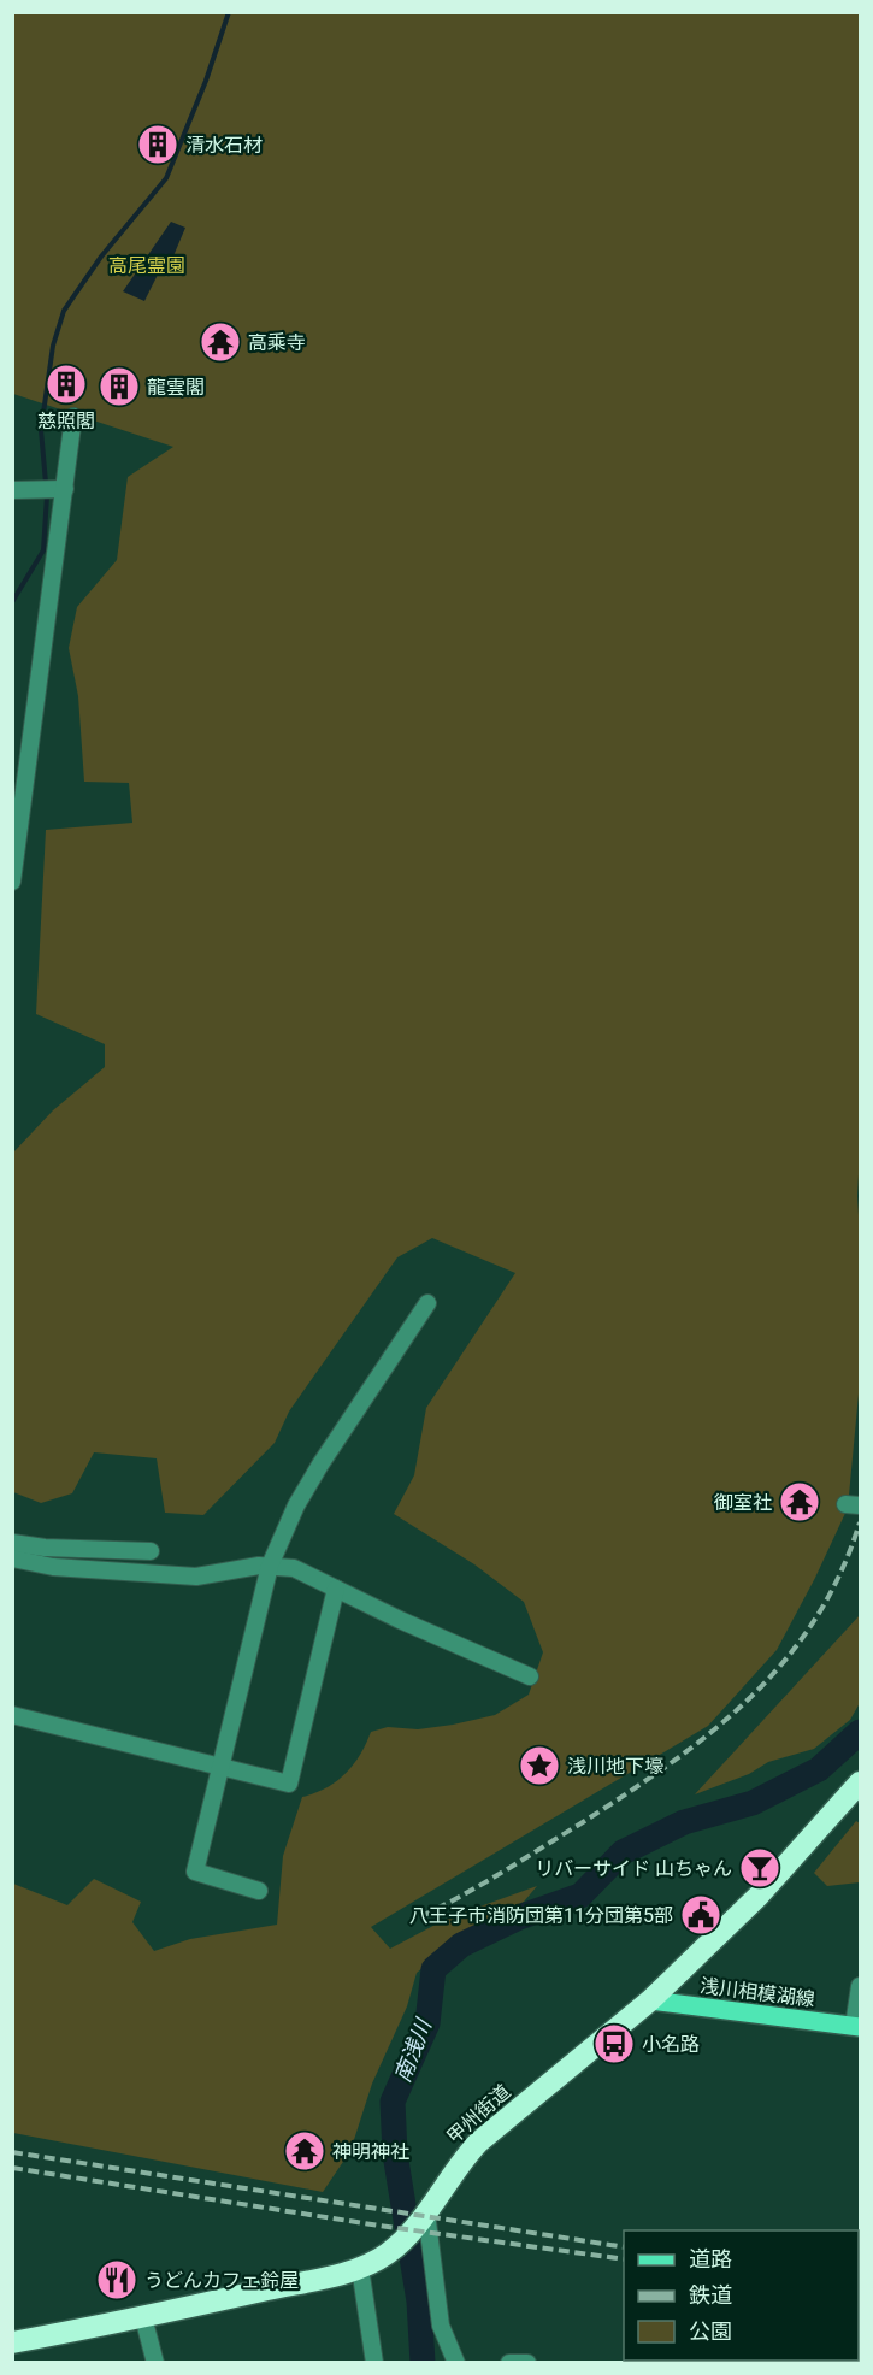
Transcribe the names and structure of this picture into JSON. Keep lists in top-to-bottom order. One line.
{"streets":{"highway":["甲州街道"],"main road":["浅川相模湖線"]},"crossings":[["浅川相模湖線","甲州街道"]],"water":["南浅川"],"parks":["高尾霊園"],"places":{"building":["清水石材","慈照閣","龍雲閣"],"temple":["高乘寺","御室社","神明神社"],"place":["浅川地下壕"],"bar":["リバーサイド 山ちゃん"],"public building":["八王子市消防団第11分団第5部"],"bus stop":["小名路"],"restaurant":["うどんカフェ鈴屋"]},"legend":["道路","鉄道","公園"]}
